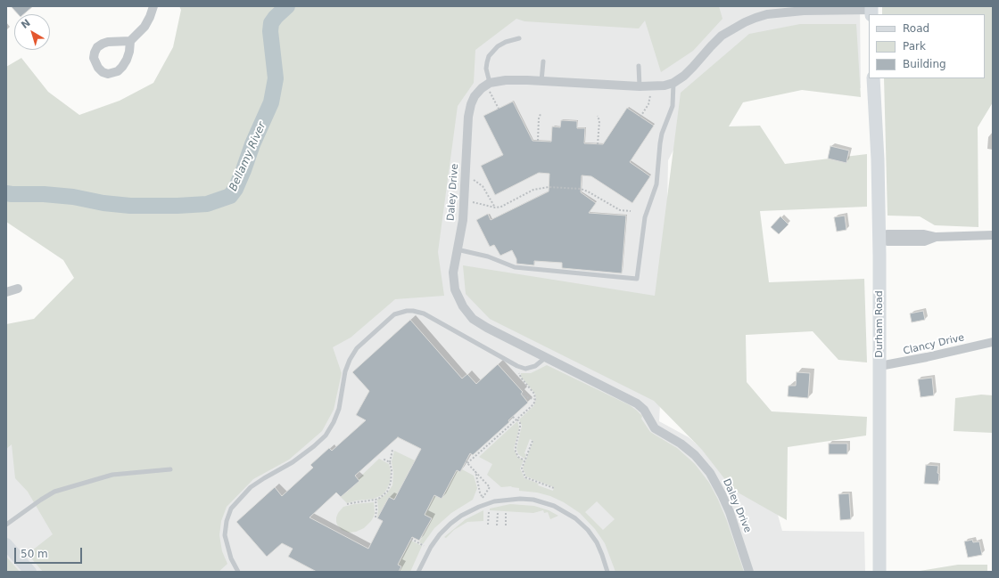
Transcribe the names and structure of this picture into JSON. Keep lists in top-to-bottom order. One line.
{"streets":{"main road":["Durham Road"],"street":["Daley Drive","Clancy Drive"]},"crossings":[["Durham Road","Clancy Drive"]],"water":["Bellamy River"],"legend":["Road","Park","Building"],"scale_bar":"50 m","north":"top left"}
